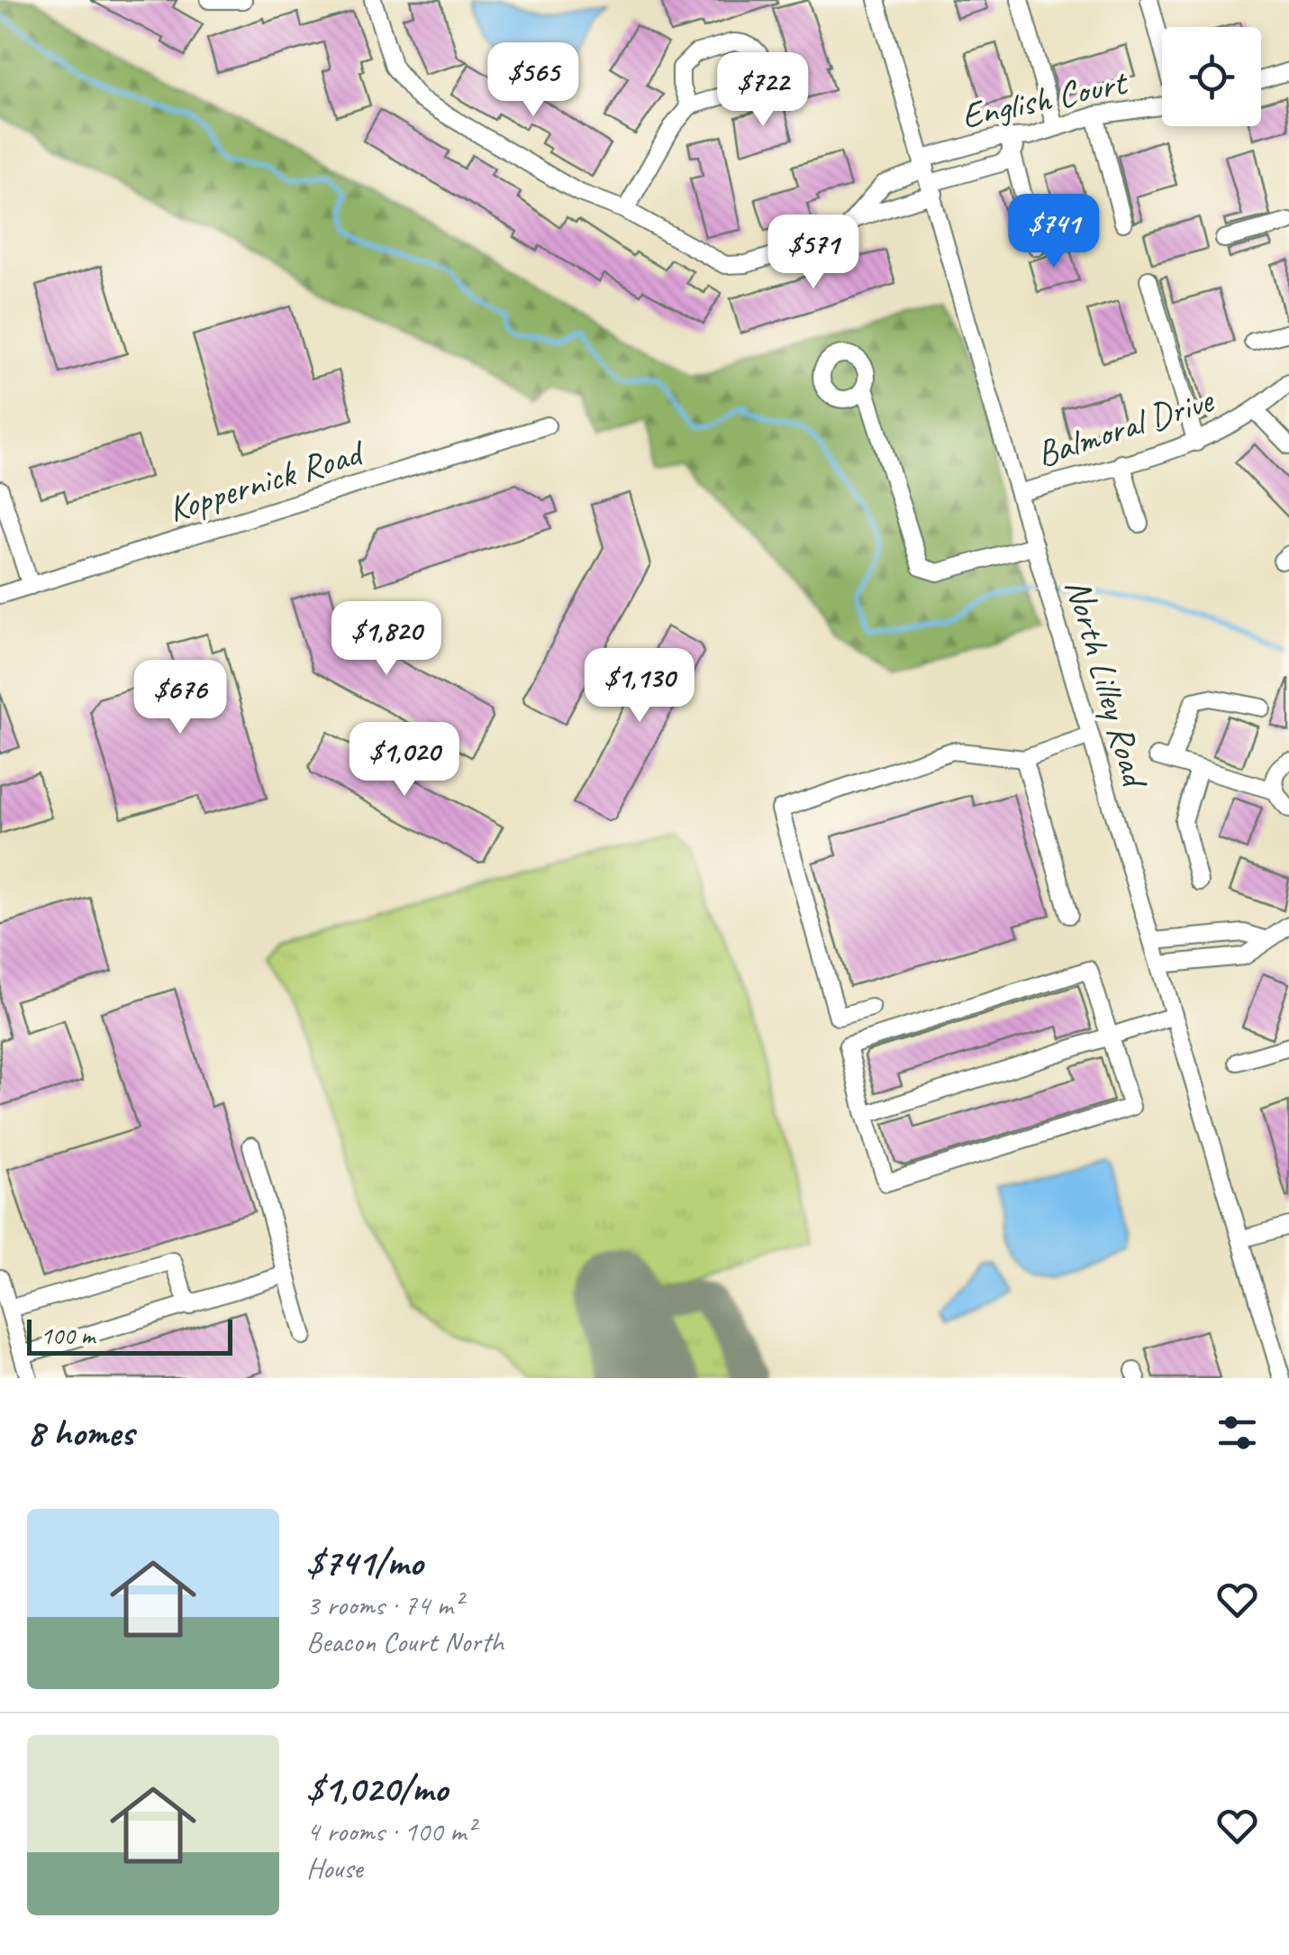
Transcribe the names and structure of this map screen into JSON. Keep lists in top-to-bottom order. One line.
{"streets":{"street":["English Court","Balmoral Drive","Koppernick Road","North Lilley Road"]},"crossings":[["English Court","North Lilley Road"],["Balmoral Drive","North Lilley Road"]],"scale_bar":"100 m","page":{"price":["$565","$722","$741","$571","$1,820","$1,130","$676","$1,020"],"scale":"100 m","heading":"8 homes","list":[{"name":"$741/mo","note":"3 rooms · 74 m² · Beacon Court North"},{"name":"$1,020/mo","note":"4 rooms · 100 m² · House"}]}}
